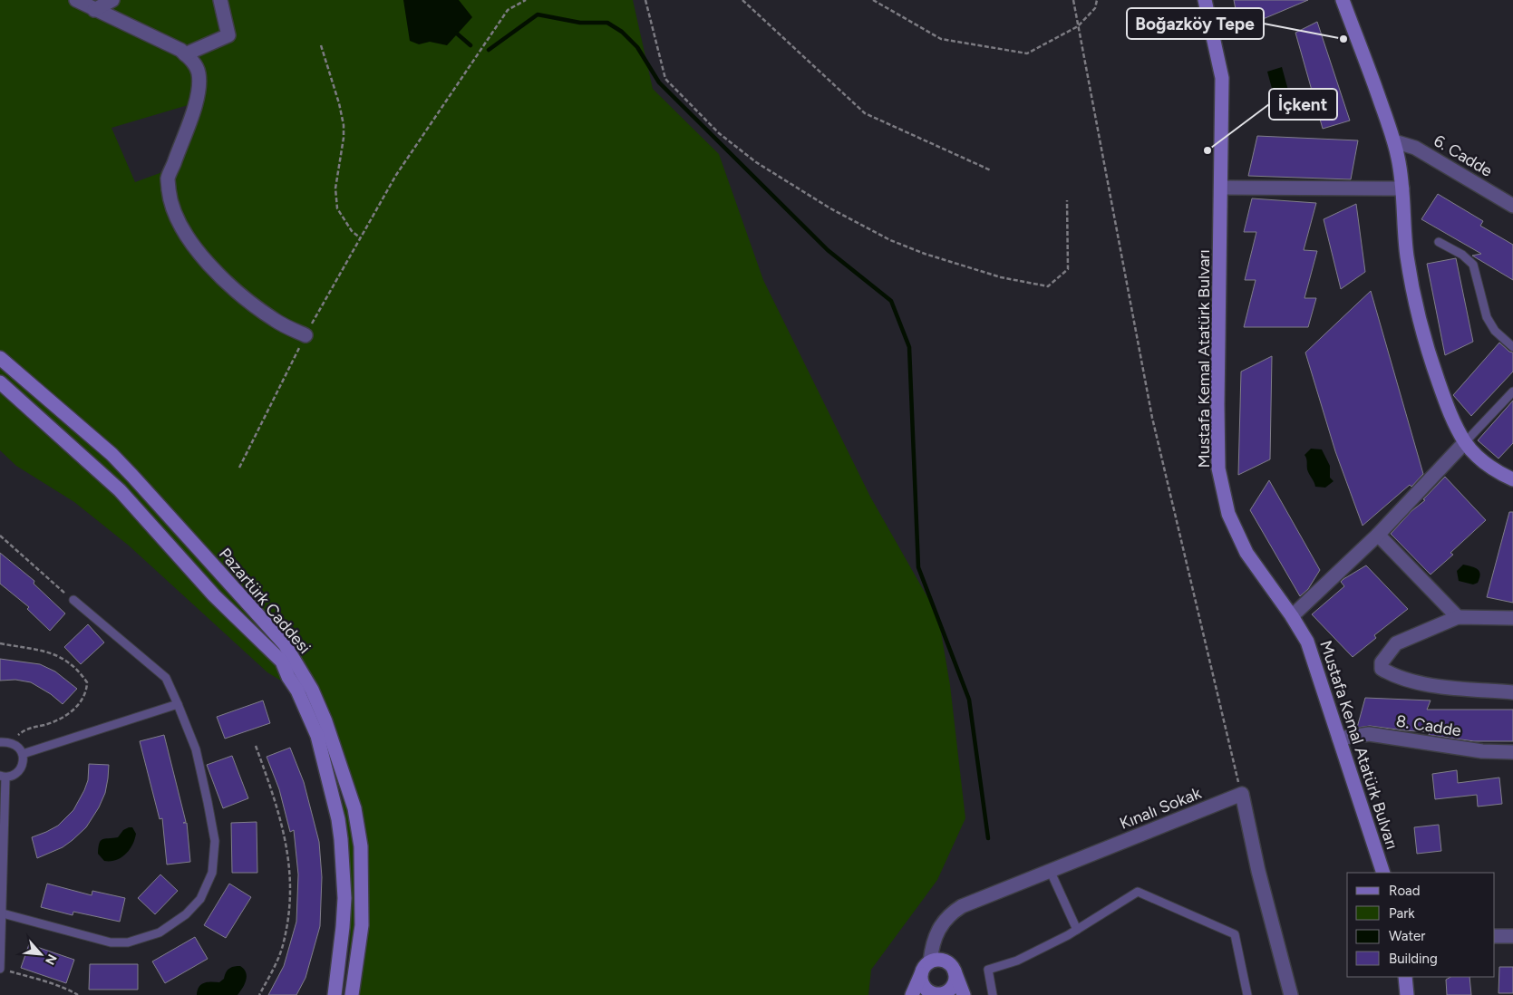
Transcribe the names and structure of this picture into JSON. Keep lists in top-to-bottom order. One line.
{"streets":{"street":["6. Cadde","Mustafa Kemal Atatürk Bulvarı","Pazartürk Caddesi","8. Cadde","Kınalı Sokak"]},"crossings":[["Mustafa Kemal Atatürk Bulvarı","8. Cadde"]],"places":["Boğazköy Tepe","İçkent"],"legend":["Road","Park","Water","Building"],"north":"bottom right"}
